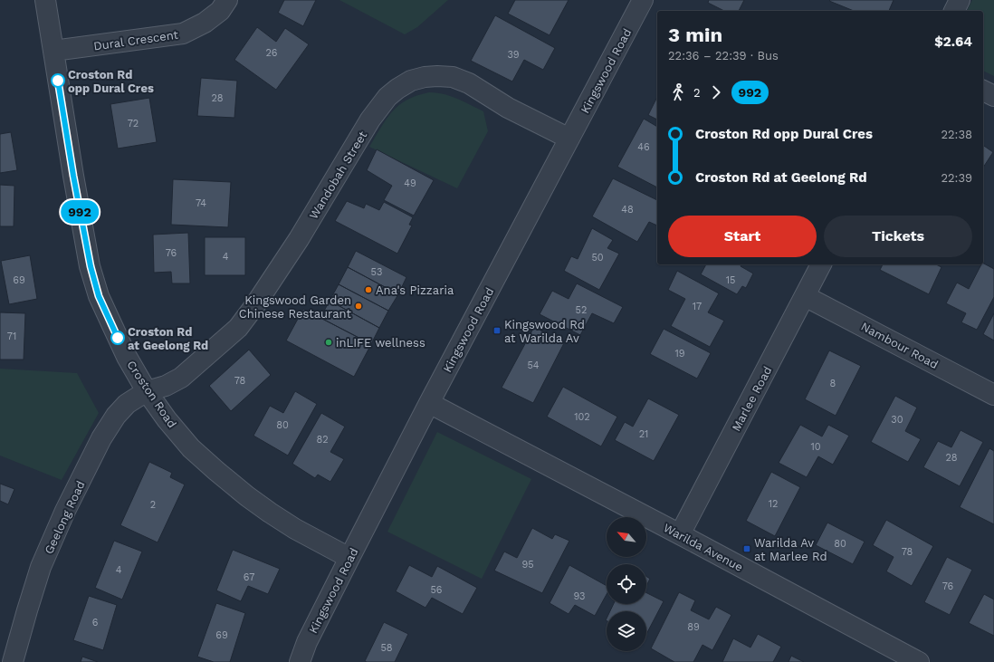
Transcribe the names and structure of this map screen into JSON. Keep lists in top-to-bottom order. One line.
{"streets":{"street":["Dural Crescent","Kingswood Road","Wandobah Street","Nambour Road","Croston Road","Marlee Road","Geelong Road","Warilda Avenue"]},"crossings":[["Dural Crescent","Croston Road"],["Kingswood Road","Wandobah Street"],["Kingswood Road","Croston Road"],["Kingswood Road","Warilda Avenue"],["Wandobah Street","Croston Road"],["Wandobah Street","Geelong Road"],["Nambour Road","Marlee Road"],["Croston Road","Geelong Road"],["Marlee Road","Warilda Avenue"]],"places":{"other":["Croston Rd opp Dural Cres","Ana's Pizzaria","Kingswood Garden Chinese Restaurant","Croston Rd at Geelong Rd","inLIFE wellness"],"transit":["Kingswood Rd at Warilda Av","Warilda Av at Marlee Rd"]},"lines":["bus line 992"],"house_numbers":["26","39","28","72","46","49","74","48","76","4","50","53","69","15","17","52","71","19","54","78","8","102","30","80","21","82","10","28","12","2","80","78","95","4","67","76","56","93","6","89","69","58"],"north":"top left","page":{"on_map":"992","heading":["3 min","22:36 – 22:39 · Bus","$2.64"],"legs":["2","992"],"list":[{"name":"Croston Rd opp Dural Cres","value":"22:38"},{"name":"Croston Rd at Geelong Rd","value":"22:39"}],"buttons":["Start","Tickets"]}}
